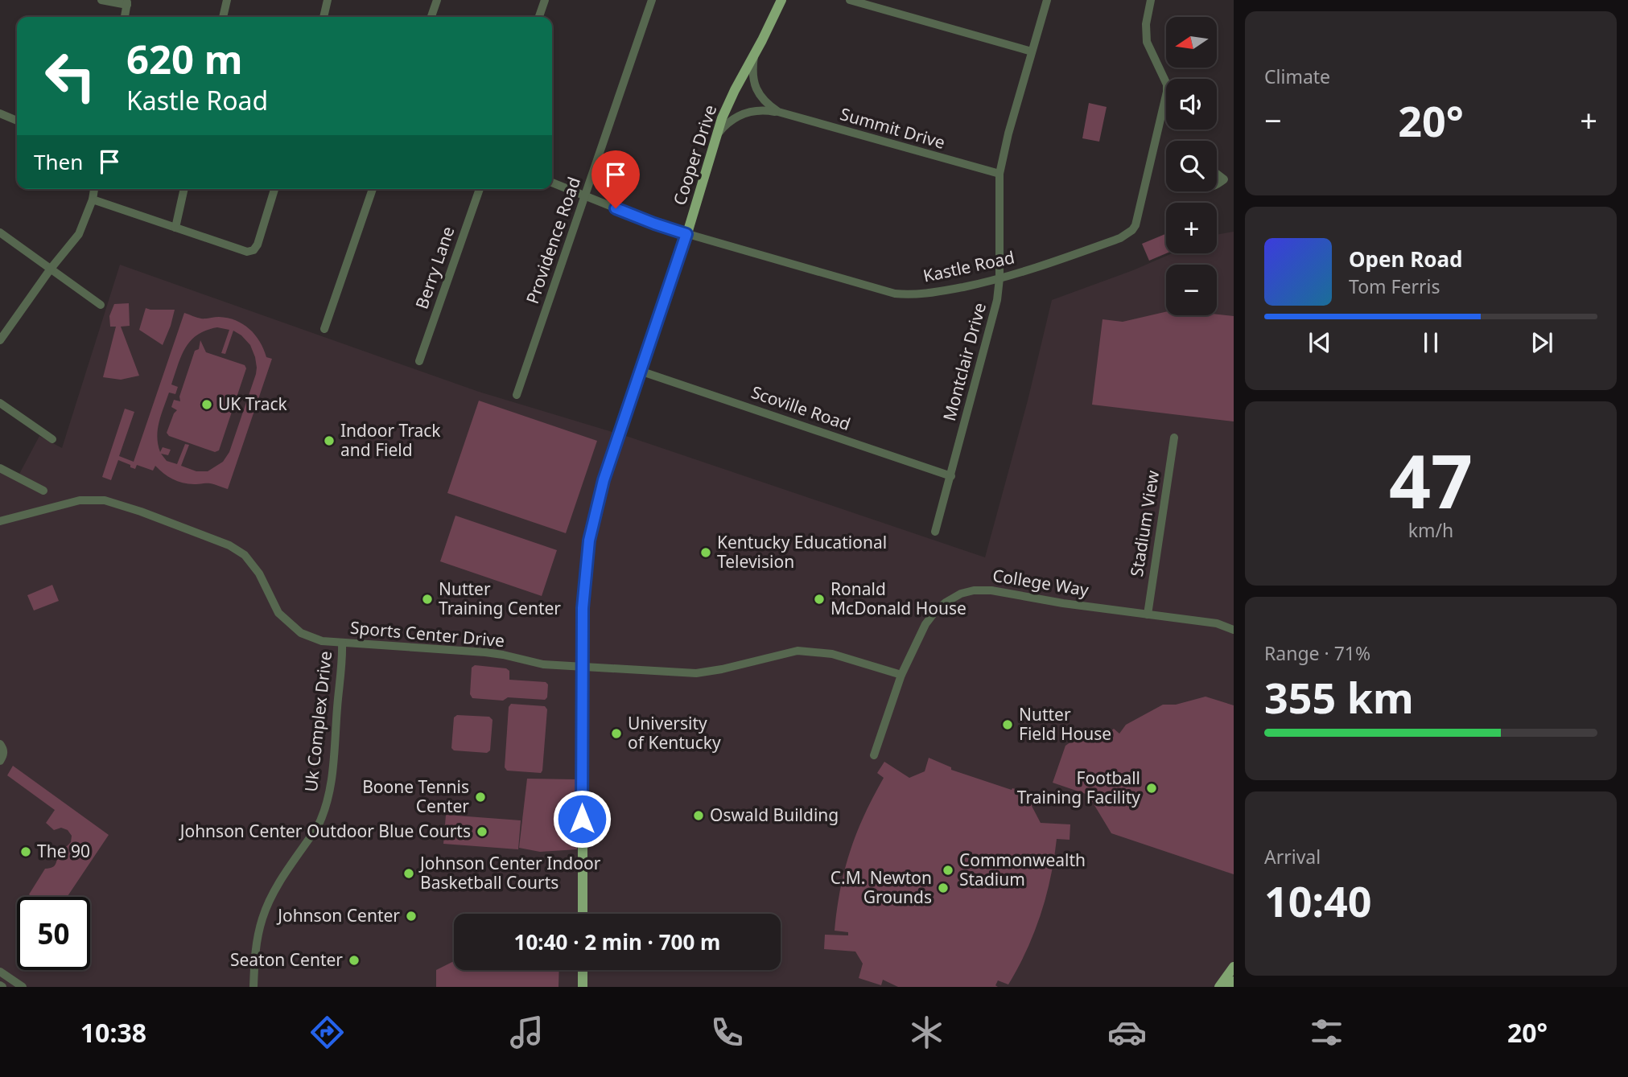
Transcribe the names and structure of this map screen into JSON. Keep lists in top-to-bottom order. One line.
{"streets":{"main road":["Cooper Drive"],"street":["Summit Drive","Providence Road","Kastle Road","Berry Lane","Montclair Drive","Scoville Road","Stadium View","College Way","Sports Center Drive","Uk Complex Drive"]},"crossings":[["Summit Drive","Cooper Drive"],["Summit Drive","Montclair Drive"],["Cooper Drive","Kastle Road"],["Cooper Drive","Scoville Road"],["Cooper Drive","Sports Center Drive"],["Providence Road","Kastle Road"],["Kastle Road","Montclair Drive"],["Montclair Drive","Scoville Road"],["Stadium View","College Way"],["College Way","Sports Center Drive"],["Sports Center Drive","Uk Complex Drive"]],"places":["UK Track","Indoor Track and Field","Kentucky Educational Television","Nutter Training Center","Ronald McDonald House","Nutter Field House","University of Kentucky","Football Training Facility","Boone Tennis Center","Oswald Building","Johnson Center Outdoor Blue Courts","The 90","Commonwealth Stadium","Johnson Center Indoor Basketball Courts","C.M. Newton Grounds","Johnson Center","Seaton Center"],"north":"left","page":{"tile":["Climate",["47","km/h"],["Range · 71%","355 km"],["Arrival","10:40"]],"map_buttons":["+","−"],"turn":["620 m","Kastle Road"],"heat":["−","20°","+"],"then":"Then","song":["Open Road","Tom Ferris"],"limit":"50","trip":"10:40 · 2 min · 700 m","tabs":["10:38","20°"]}}
